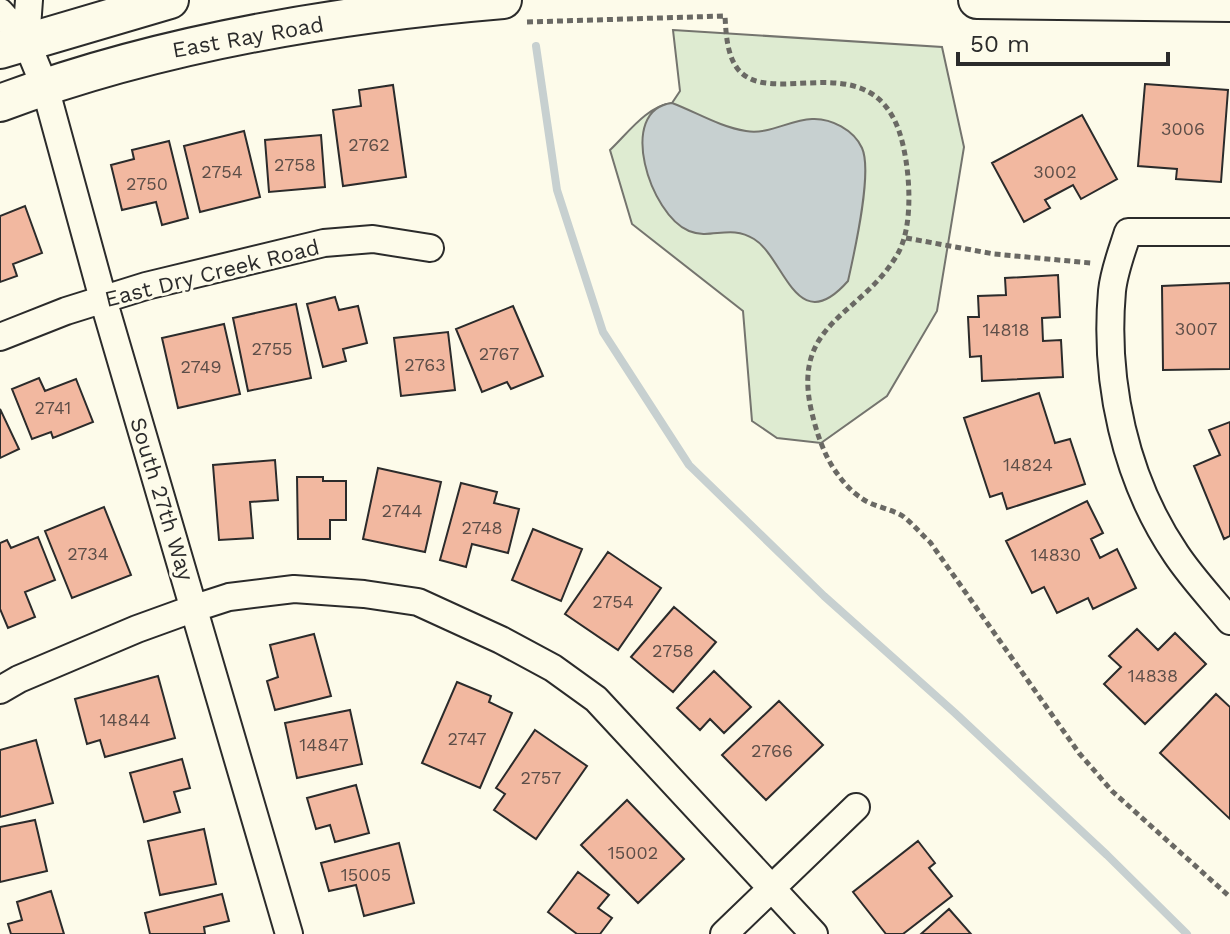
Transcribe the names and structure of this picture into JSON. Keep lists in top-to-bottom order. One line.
{"streets":{"main road":["East Ray Road"],"street":["East Dry Creek Road","South 27th Way"]},"crossings":[["East Ray Road","South 27th Way"],["East Dry Creek Road","South 27th Way"]],"house_numbers":["3006","2762","2758","2754","3002","2750","3007","14818","2755","2767","2763","2749","2741","14824","2744","2748","2734","14830","2754","2758","14838","14844","2747","14847","2766","2757","15002","15005"],"scale_bar":"50 m"}
